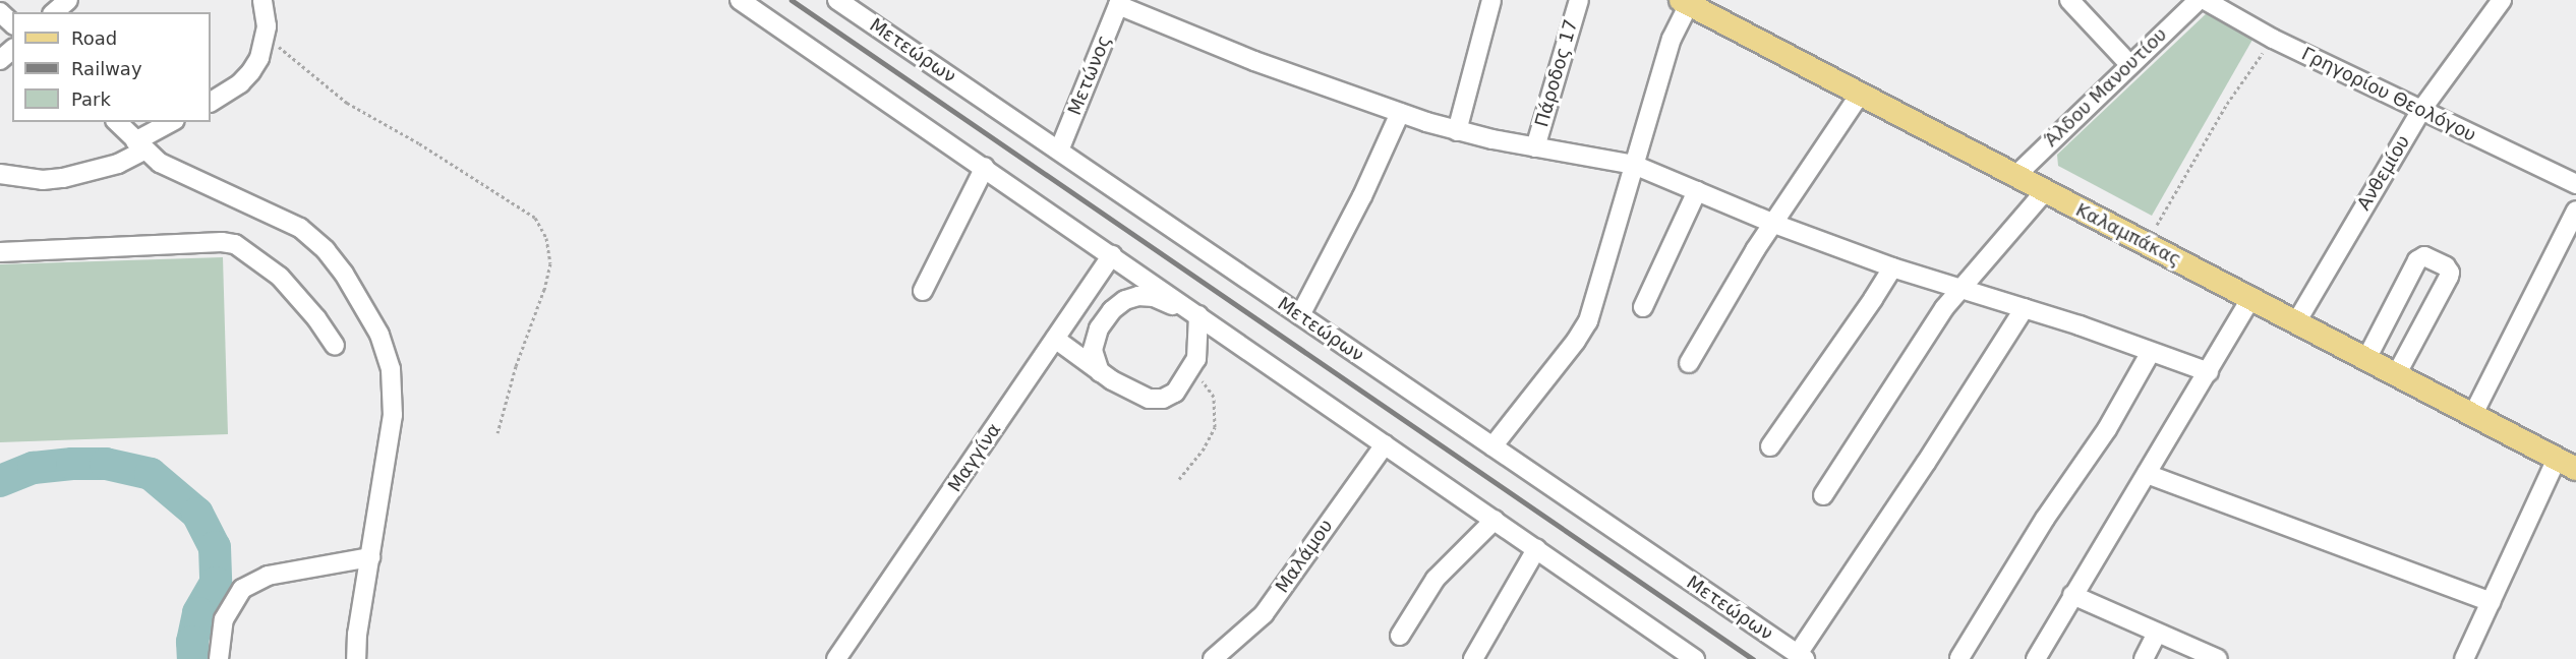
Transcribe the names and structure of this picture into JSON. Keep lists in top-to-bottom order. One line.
{"streets":{"main road":["Καλαμπάκας"],"street":["Μετεώρων","Πάροδος 17","Μετώνος","Άλδου Μανουτίου","Γρηγορίου Θεολόγου","Ανθεμίου","Μαγγίνα","Μαλάμου"]},"crossings":[["Μετεώρων","Μετώνος"],["Άλδου Μανουτίου","Καλαμπάκας"],["Γρηγορίου Θεολόγου","Ανθεμίου"],["Ανθεμίου","Καλαμπάκας"]],"legend":["Road","Railway","Park"]}
